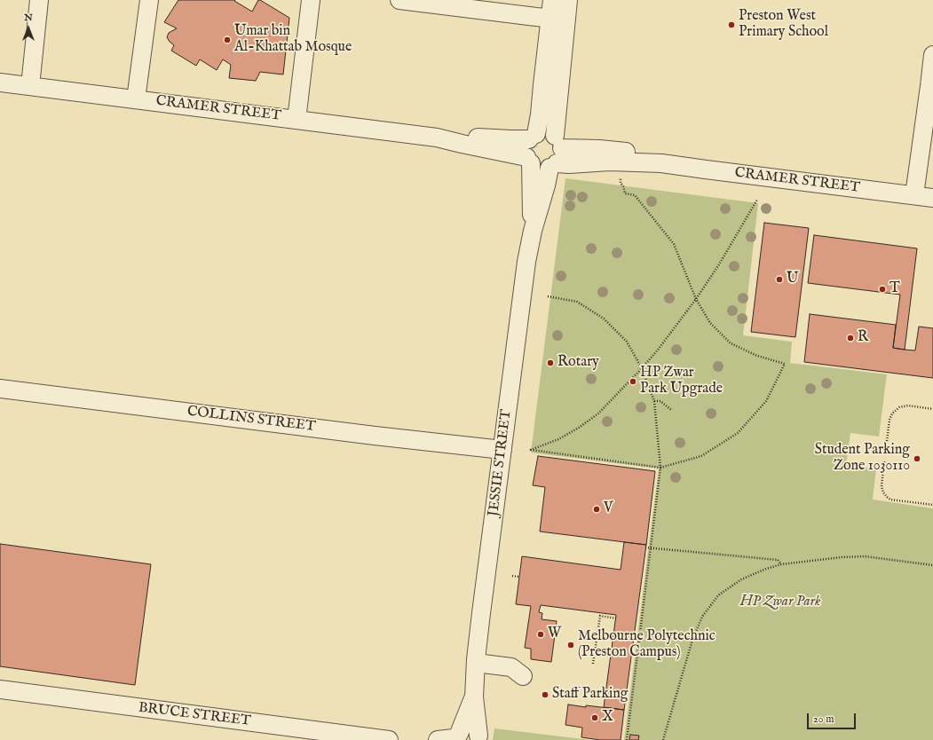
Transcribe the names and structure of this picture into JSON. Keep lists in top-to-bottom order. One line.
{"streets":{"street":["CRAMER STREET","COLLINS STREET","JESSIE STREET","BRUCE STREET"]},"crossings":[["CRAMER STREET","JESSIE STREET"],["COLLINS STREET","JESSIE STREET"]],"parks":["HP Zwar Park"],"places":["Preston West Primary School","Umar bin Al-Khattab Mosque","U","T","R","Rotary","HP Zwar Park Upgrade","Student Parking Zone 1030110","V","W","Melbourne Polytechnic (Preston Campus)","Staff Parking","X"],"scale_bar":"20 m","north":"top"}
